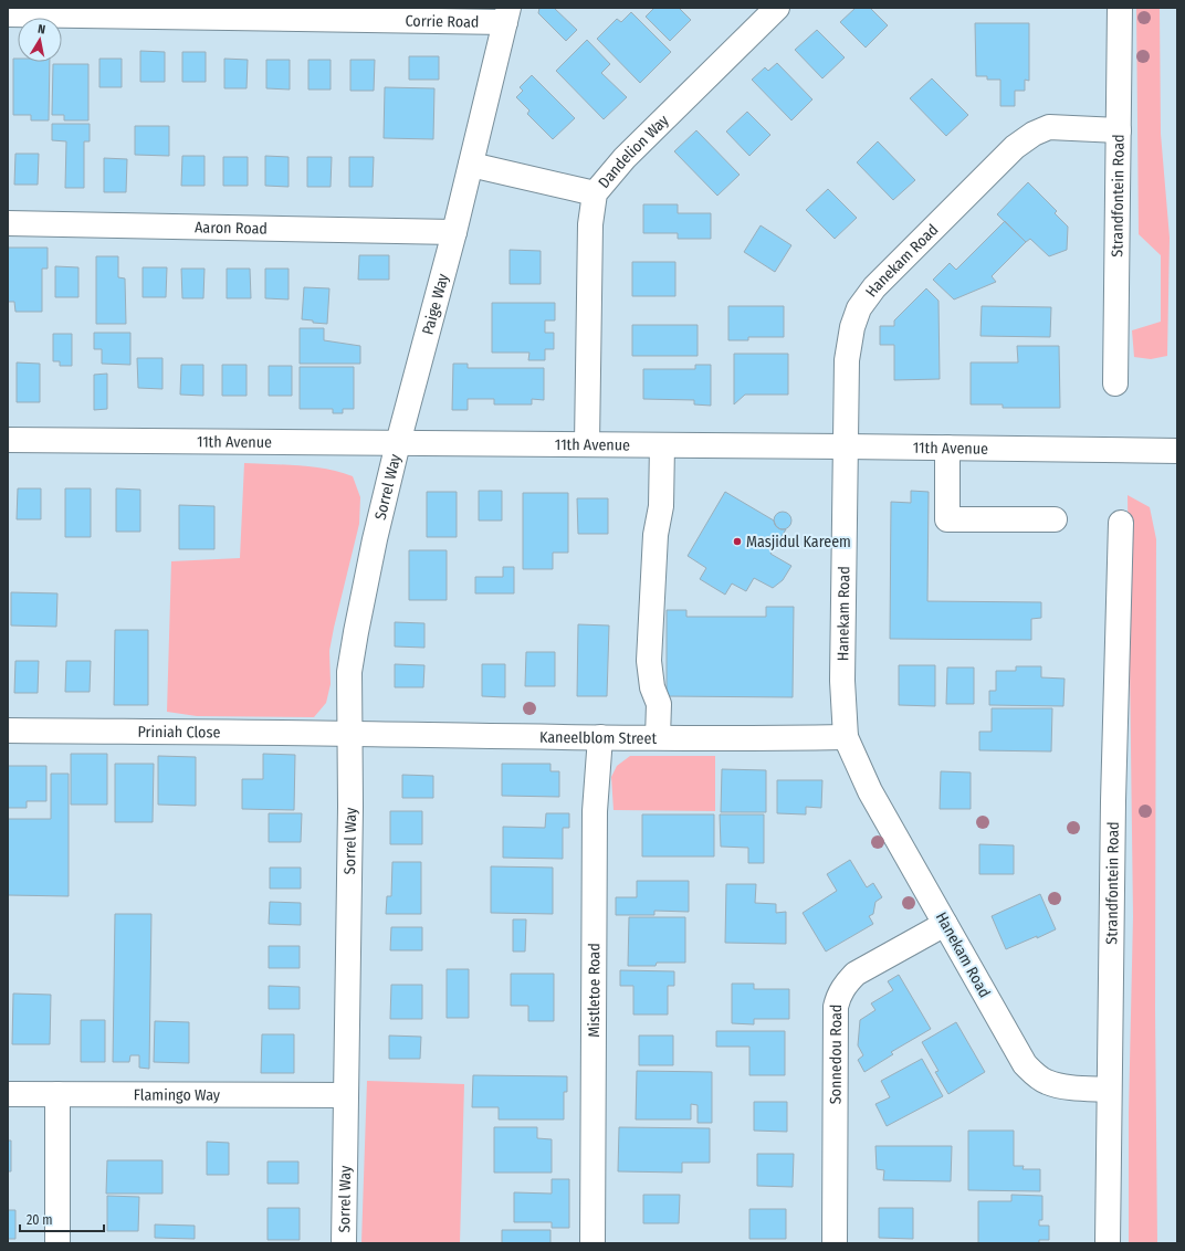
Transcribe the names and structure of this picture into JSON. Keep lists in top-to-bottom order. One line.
{"streets":{"street":["Corrie Road","Dandelion Way","Strandfontein Road","Aaron Road","Hanekam Road","Paige Way","11th Avenue","Sorrel Way","Priniah Close","Kaneelblom Street","Mistletoe Road","Sonnedou Road","Flamingo Way"]},"crossings":[["Corrie Road","Paige Way"],["Dandelion Way","11th Avenue"],["Strandfontein Road","Hanekam Road"],["Aaron Road","Paige Way"],["Hanekam Road","11th Avenue"],["Hanekam Road","Kaneelblom Street"],["Hanekam Road","Sonnedou Road"],["Paige Way","11th Avenue"],["Paige Way","Sorrel Way"],["11th Avenue","Sorrel Way"],["Sorrel Way","Priniah Close"],["Sorrel Way","Kaneelblom Street"],["Sorrel Way","Flamingo Way"],["Priniah Close","Kaneelblom Street"],["Kaneelblom Street","Mistletoe Road"]],"places":["Masjidul Kareem"],"scale_bar":"20 m","north":"top"}
